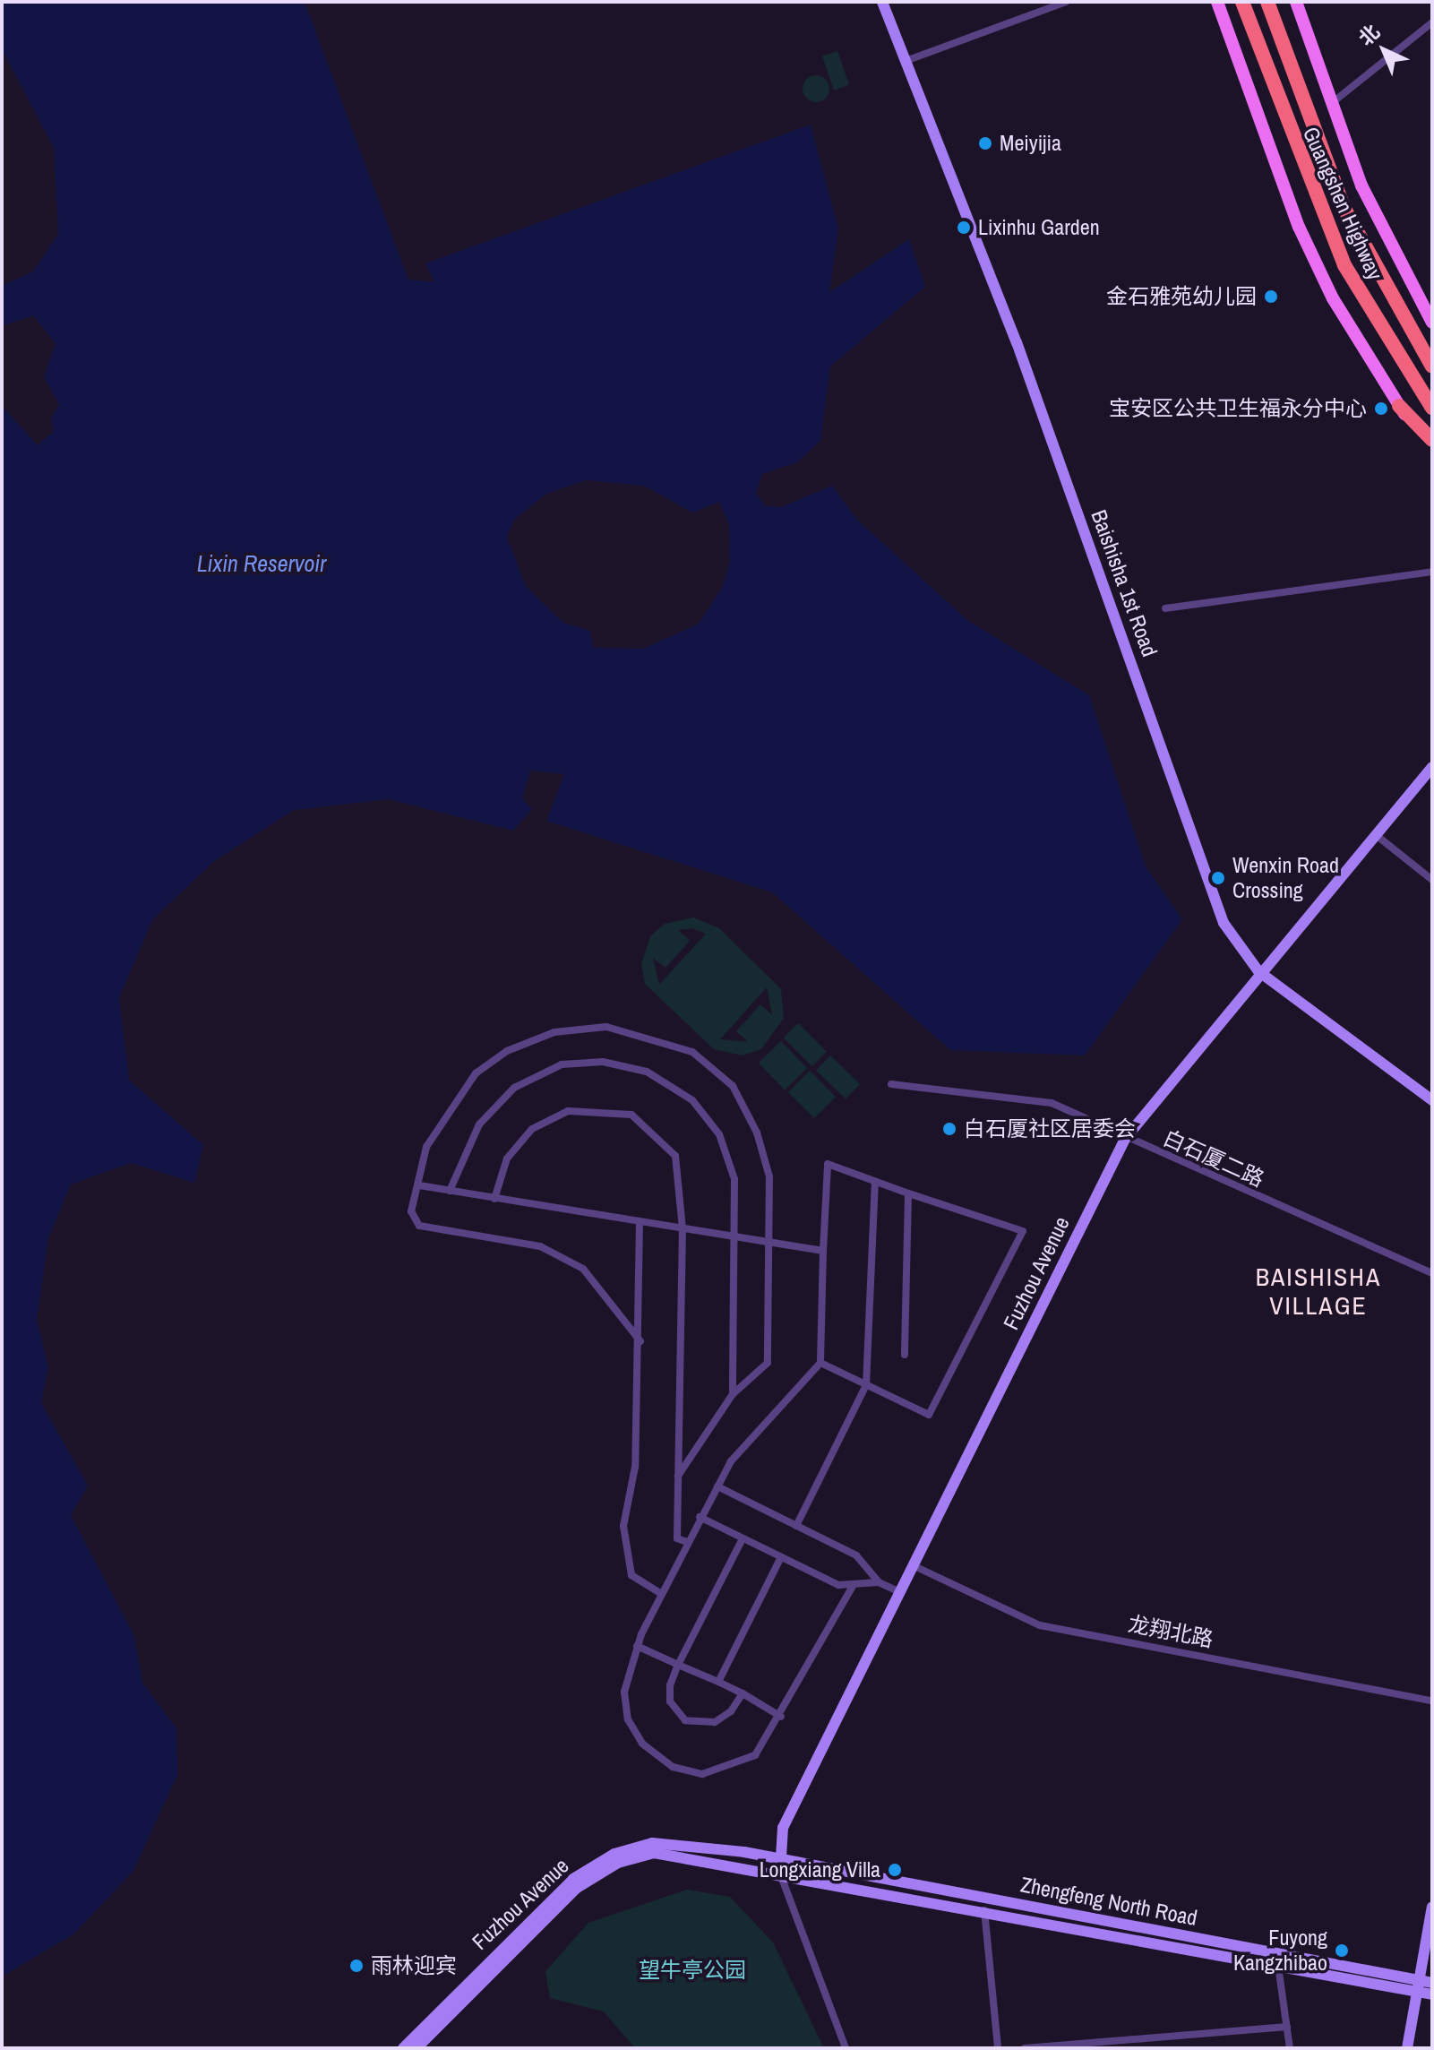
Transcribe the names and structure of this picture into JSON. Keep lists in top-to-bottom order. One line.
{"streets":{"highway":["Guangshen Highway"],"street":["Baishisha 1st Road","白石厦二路","Fuzhou Avenue","龙翔北路","Zhengfeng North Road"]},"crossings":[["Baishisha 1st Road","Fuzhou Avenue"],["白石厦二路","Fuzhou Avenue"],["Fuzhou Avenue","龙翔北路"],["Fuzhou Avenue","Zhengfeng North Road"]],"districts":["BAISHISHA VILLAGE"],"water":["Lixin Reservoir"],"parks":["望牛亭公园"],"places":["Meiyijia","Lixinhu Garden","金石雅苑幼儿园","宝安区公共卫生福永分中心","Wenxin Road Crossing","白石厦社区居委会","Longxiang Villa","Fuyong Kangzhibao","雨林迎宾"],"north":"top left"}
